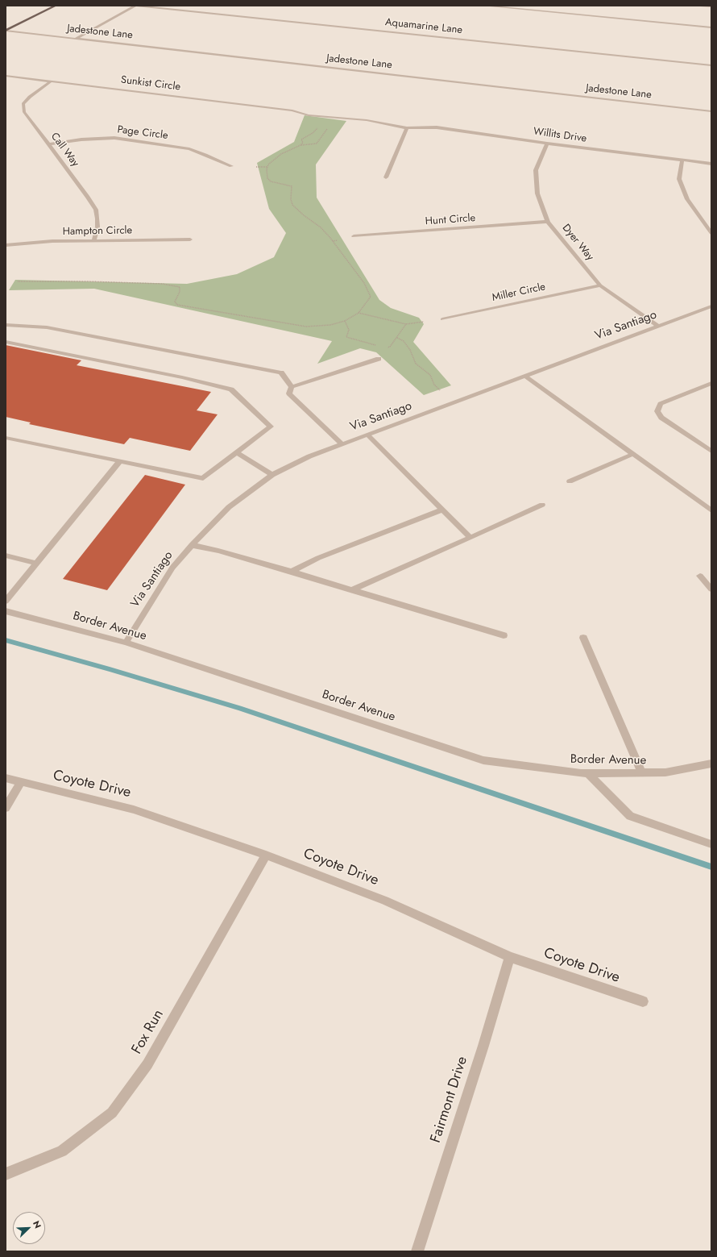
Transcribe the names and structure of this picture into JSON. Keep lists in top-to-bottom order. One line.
{"streets":{"street":["Aquamarine Lane","Jadestone Lane","Sunkist Circle","Page Circle","Willits Drive","Call Way","Hunt Circle","Hampton Circle","Dyer Way","Miller Circle","Via Santiago","Border Avenue","Coyote Drive","Fox Run","Fairmont Drive"]},"crossings":[["Sunkist Circle","Willits Drive"],["Sunkist Circle","Call Way"],["Page Circle","Call Way"],["Willits Drive","Dyer Way"],["Call Way","Hampton Circle"],["Hunt Circle","Dyer Way"],["Dyer Way","Miller Circle"],["Dyer Way","Via Santiago"],["Via Santiago","Border Avenue"],["Coyote Drive","Fox Run"],["Coyote Drive","Fairmont Drive"]],"north":"top right"}
